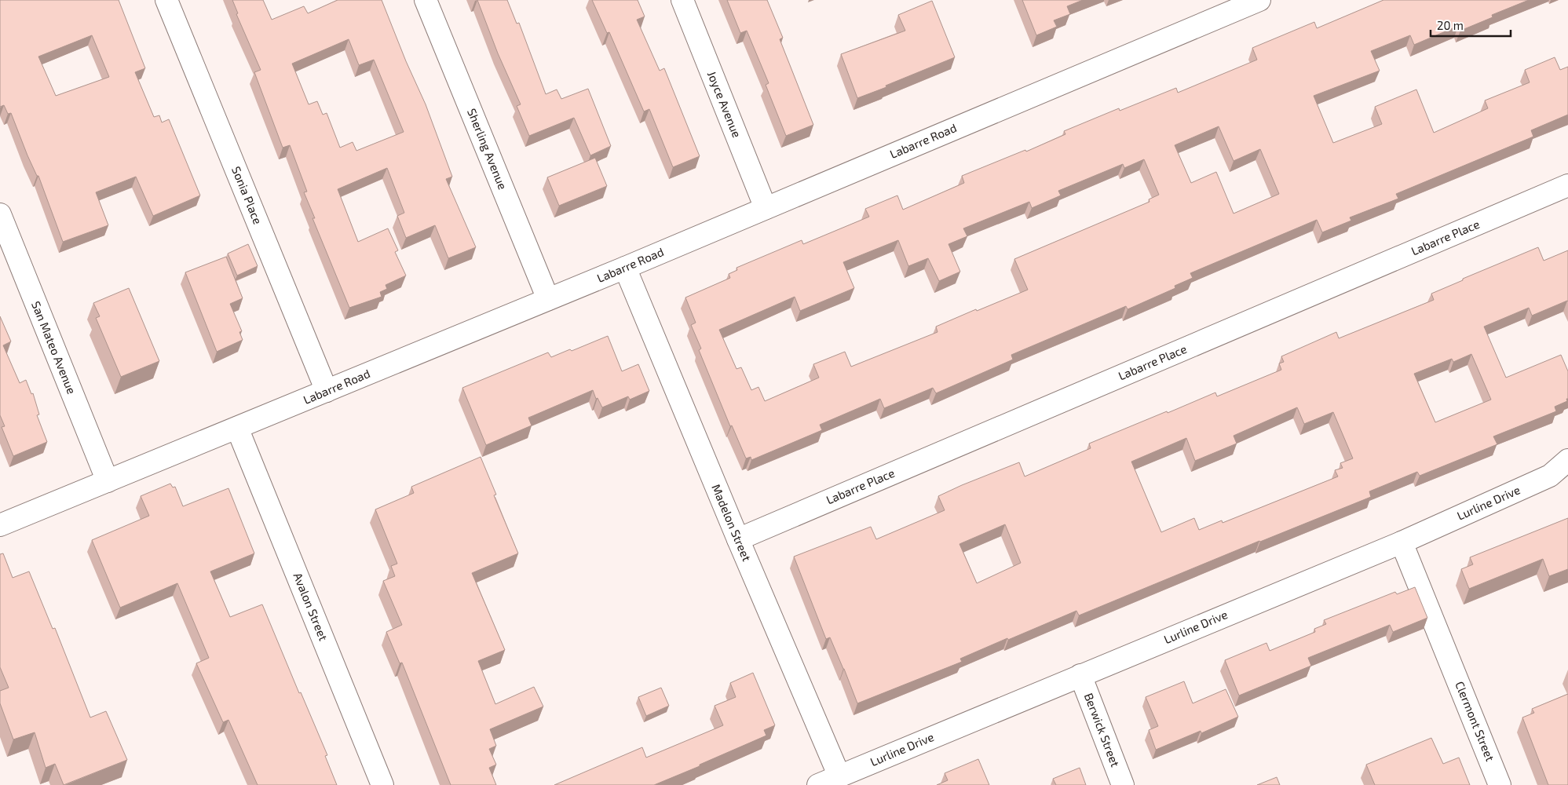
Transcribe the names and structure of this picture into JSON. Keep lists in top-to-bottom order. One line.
{"streets":{"street":["Joyce Avenue","Labarre Road","Sherling Avenue","Sonia Place","Labarre Place","San Mateo Avenue","Lurline Drive","Madelon Street","Avalon Street","Clermont Street","Berwick Street"]},"crossings":[["Joyce Avenue","Labarre Road"],["Labarre Road","Sherling Avenue"],["Labarre Road","Sonia Place"],["Labarre Road","San Mateo Avenue"],["Labarre Road","Madelon Street"],["Labarre Road","Avalon Street"],["Labarre Place","Madelon Street"],["Lurline Drive","Madelon Street"],["Lurline Drive","Clermont Street"],["Lurline Drive","Berwick Street"]],"scale_bar":"20 m"}
